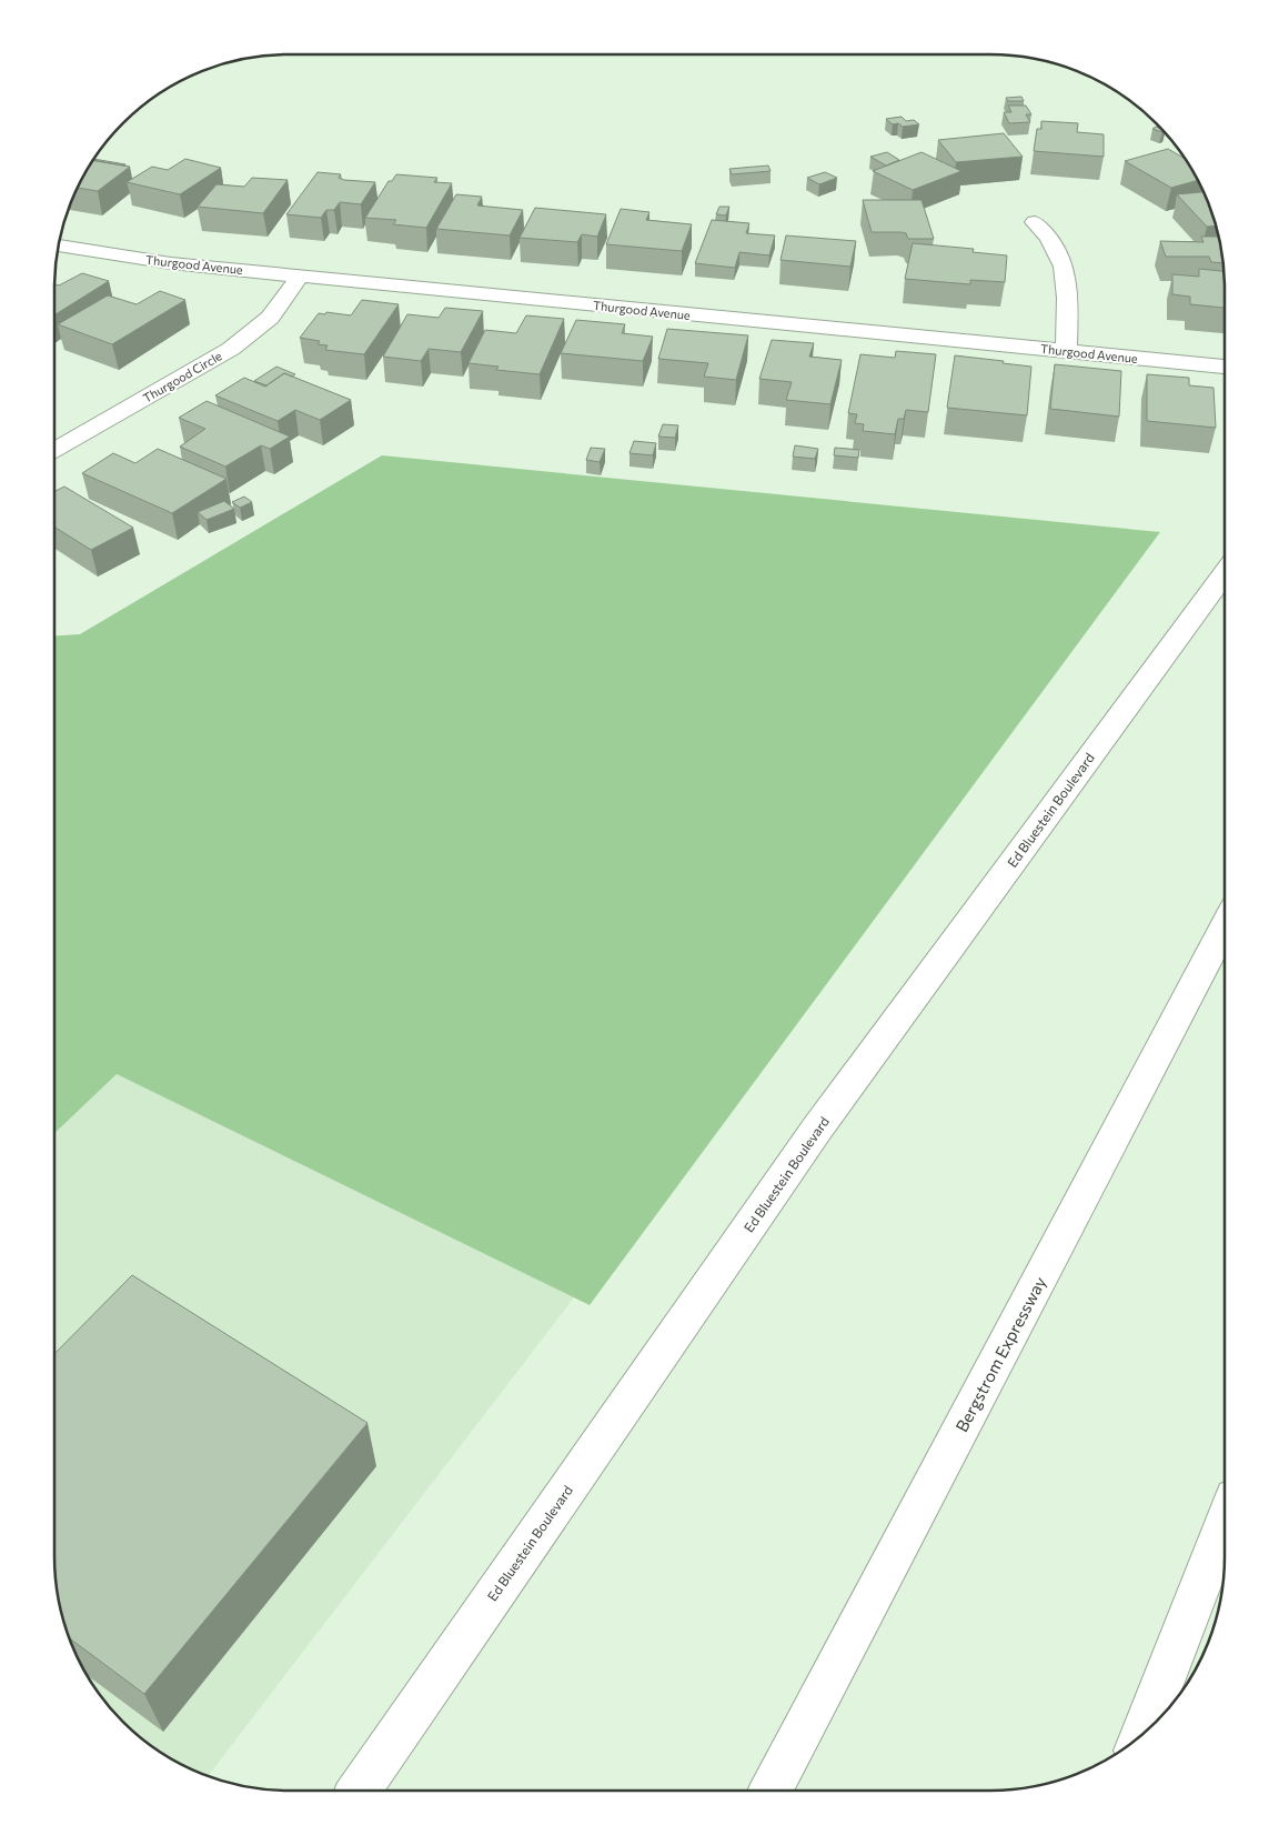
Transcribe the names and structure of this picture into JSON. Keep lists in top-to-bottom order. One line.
{"streets":{"main road":["Thurgood Avenue","Thurgood Circle","Ed Bluestein Boulevard","Bergstrom Expressway"]},"crossings":[["Thurgood Avenue","Thurgood Circle"]]}
